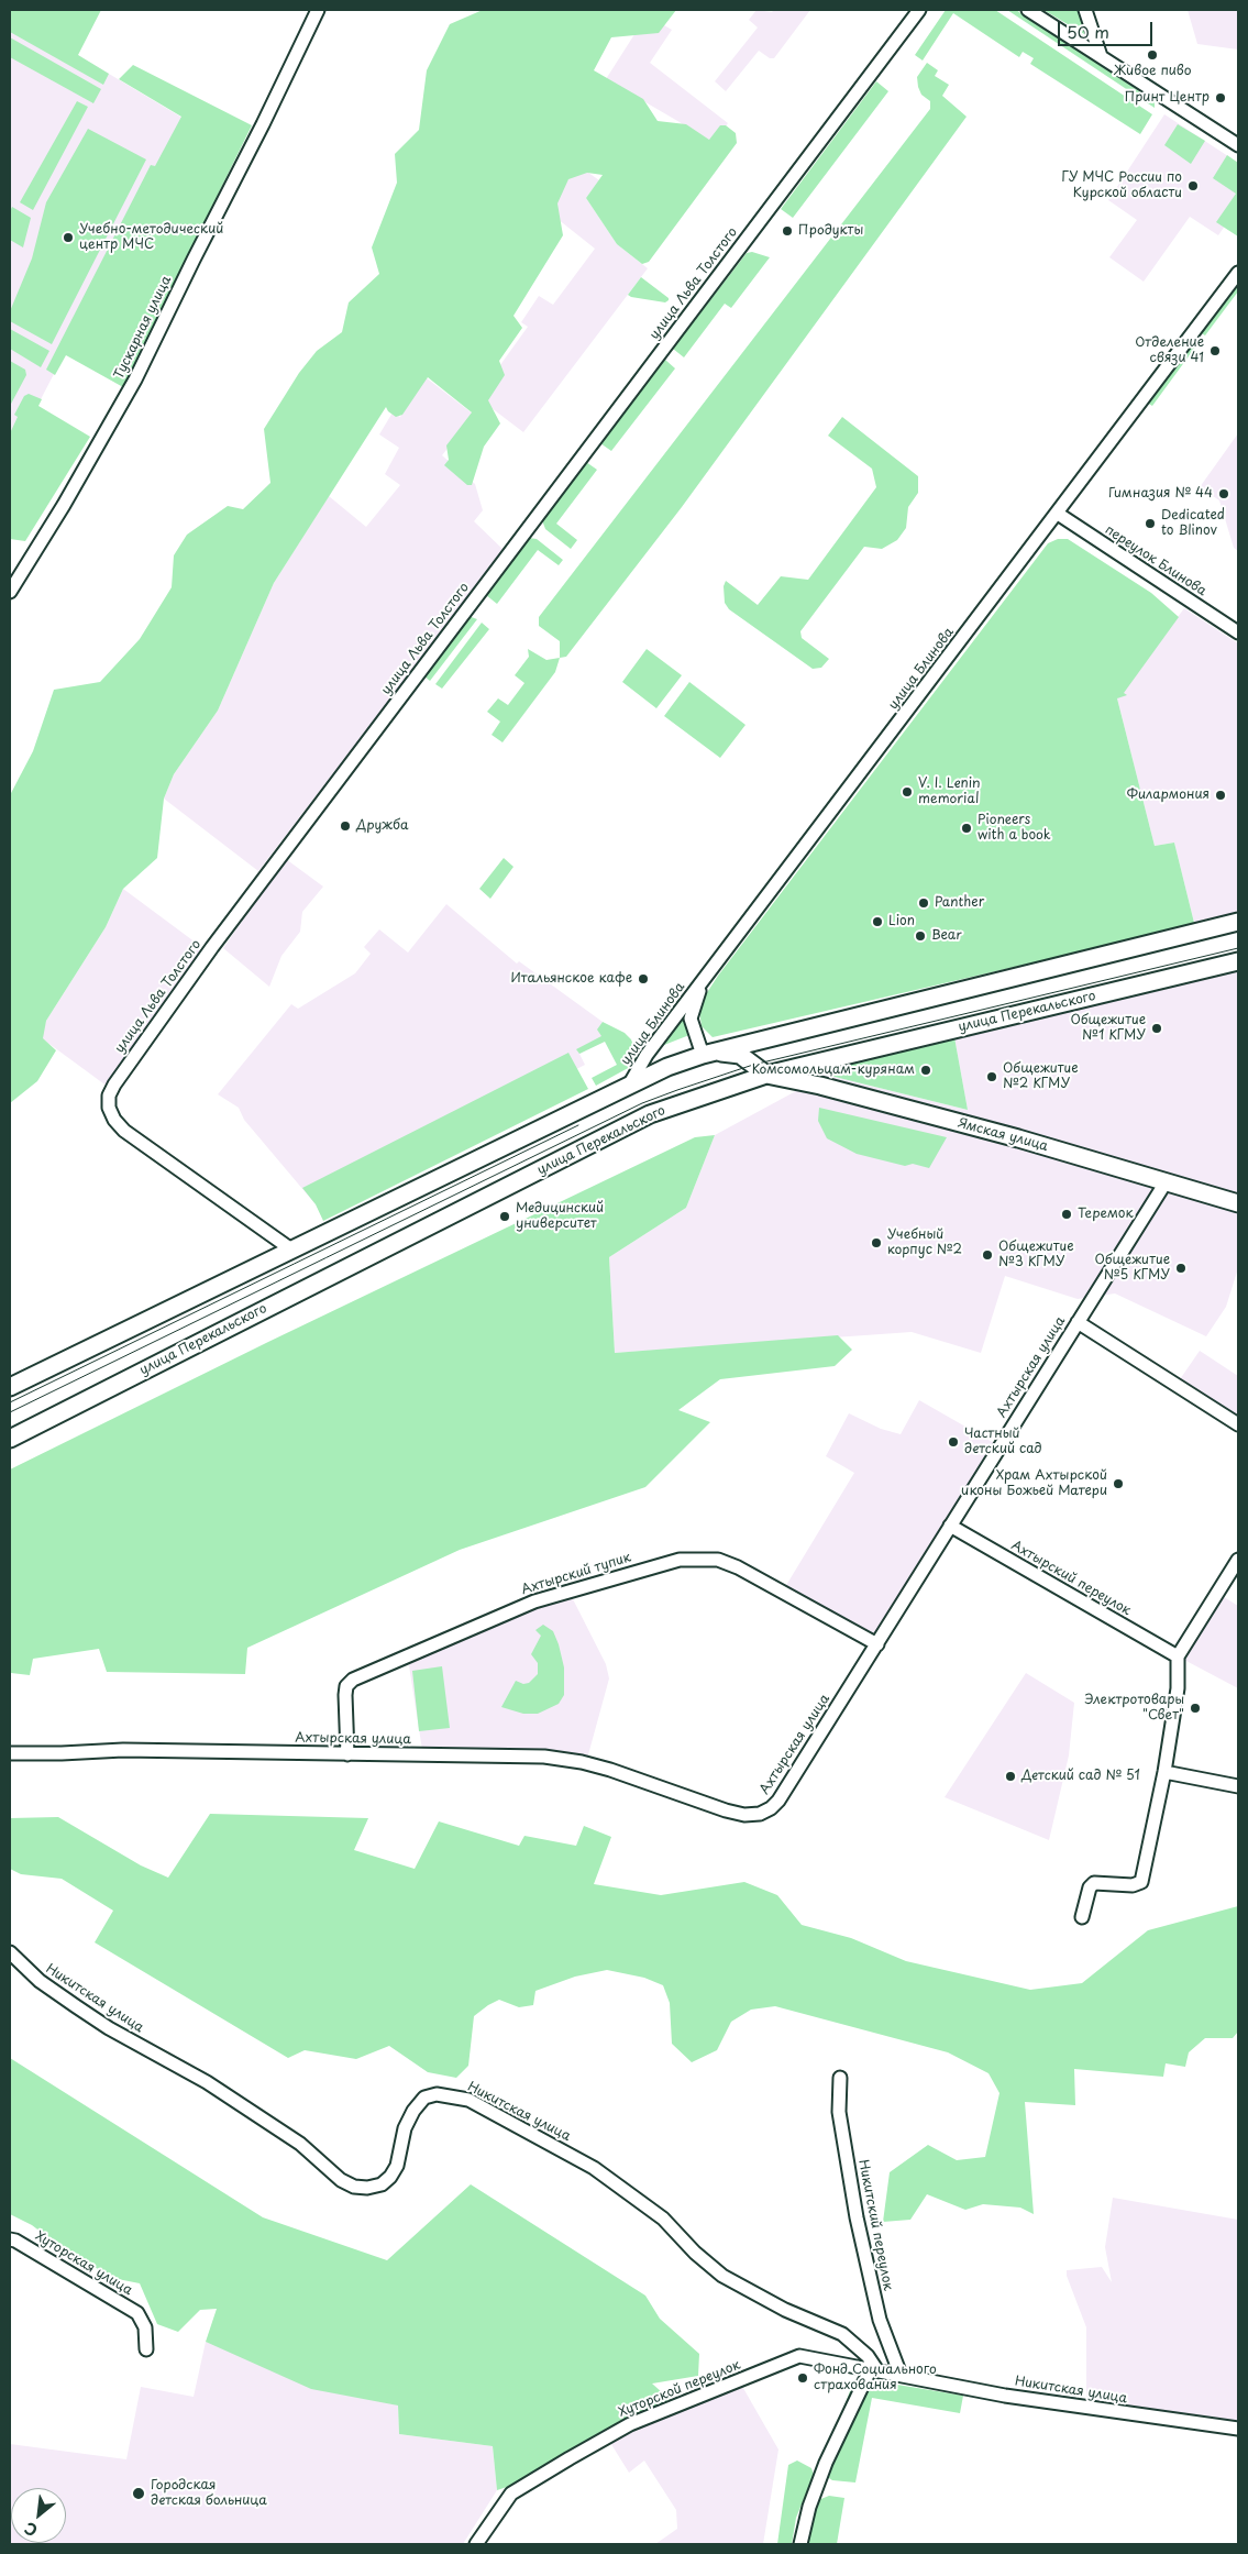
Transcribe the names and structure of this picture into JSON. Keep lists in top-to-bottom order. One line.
{"streets":{"main road":["улица Перекальского","Ямская улица"],"street":["улица Льва Толстого","Тускарная улица","переулок Блинова","улица Блинова","Ахтырская улица","Ахтырский тупик","Ахтырский переулок","Никитская улица","Никитский переулок","Хуторская улица","Хуторской переулок"]},"crossings":[["переулок Блинова","улица Блинова"],["улица Перекальского","Ямская улица"],["Ямская улица","Ахтырская улица"],["Ахтырская улица","Ахтырский тупик"],["Ахтырская улица","Ахтырский переулок"],["Никитская улица","Никитский переулок"],["Никитская улица","Хуторской переулок"],["Никитский переулок","Хуторской переулок"]],"places":["Живое пиво","Принт Центр","ГУ МЧС России по Курской области","Продукты","Учебно-методический центр МЧС","Отделение связи 41","Гимназия № 44","Dedicated to Blinov","V. I. Lenin memorial","Филармония","Дружба","Pioneers with a book","Panther","Lion","Bear","Итальянское кафе","Общежитие №1 КГМУ","Комсомольцам-курянам","Общежитие №2 КГМУ","Теремок","Медицинский университет","Учебный корпус №2","Общежитие №3 КГМУ","Общежитие №5 КГМУ","Частный детский сад","Храм Ахтырской иконы Божьей Матери","Электротовары \"Свет\"","Детский сад № 51","Фонд Социального страхования","Городская детская больница"],"scale_bar":"50 m","north":"bottom left"}
